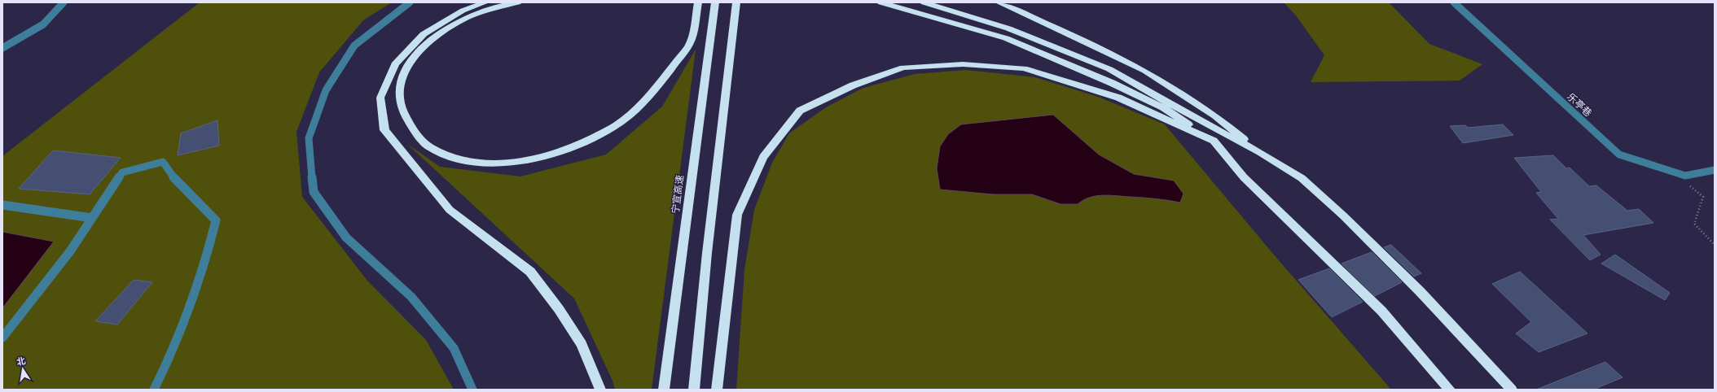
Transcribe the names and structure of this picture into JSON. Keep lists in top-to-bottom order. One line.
{"streets":{"highway":["宁宣高速"],"street":["乐亭巷"]},"north":"top"}
